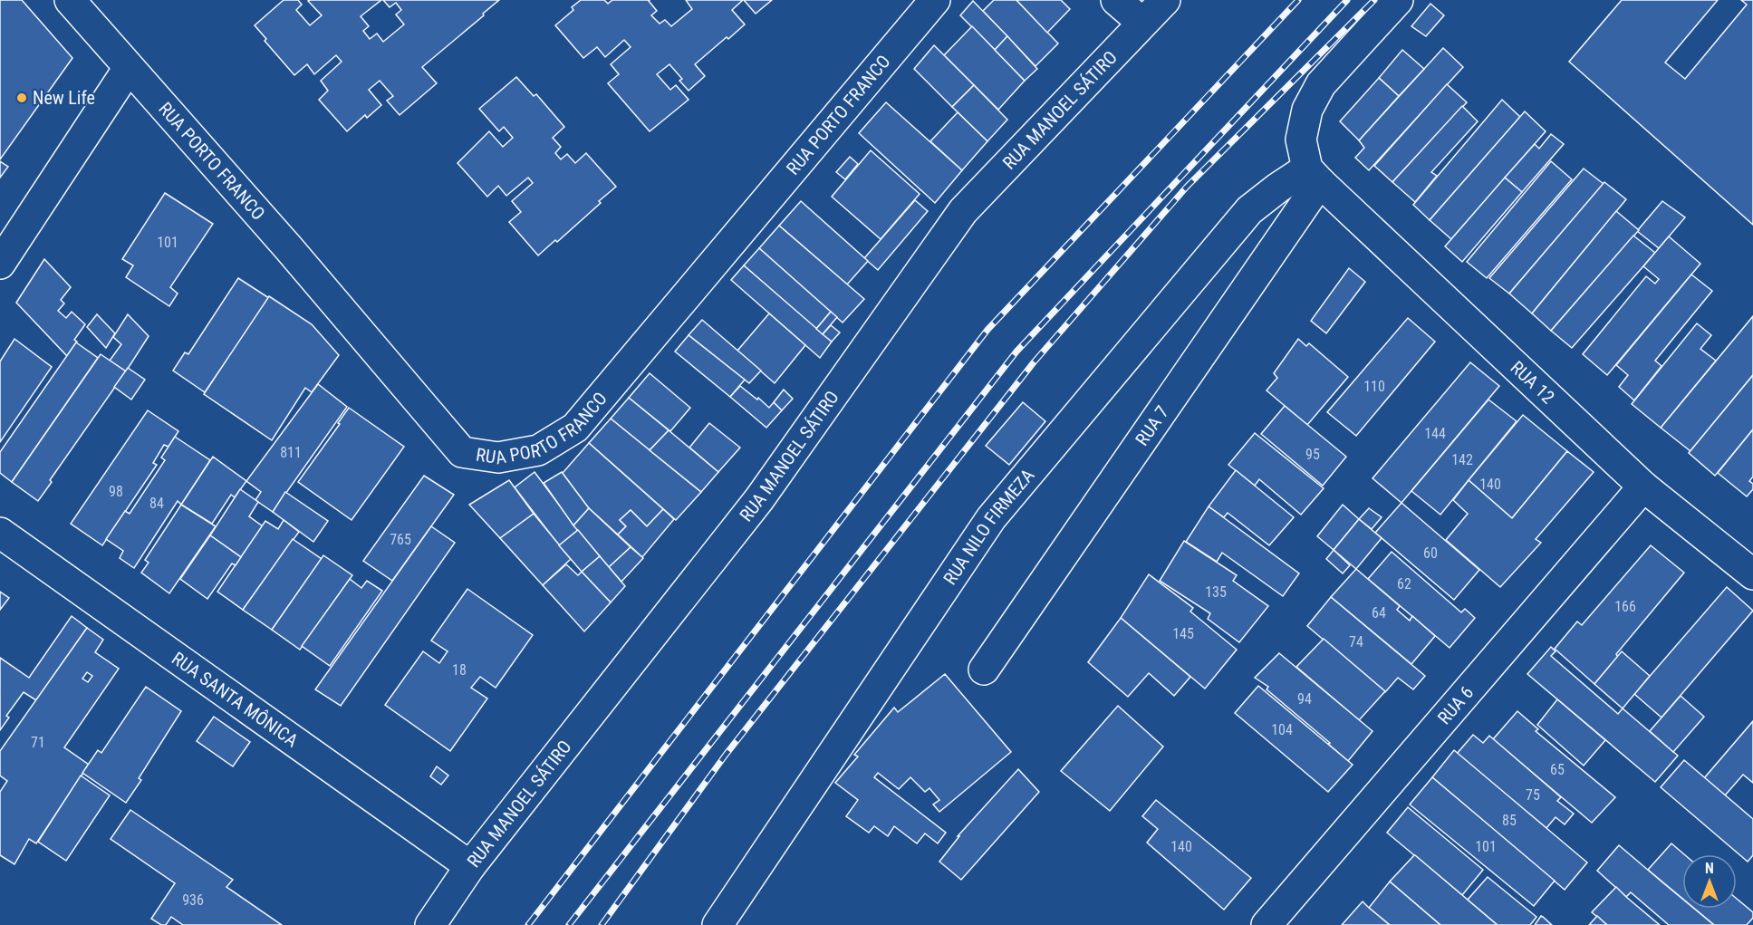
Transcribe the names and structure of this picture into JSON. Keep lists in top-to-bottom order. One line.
{"streets":{"street":["RUA MANOEL SÁTIRO","RUA PORTO FRANCO","RUA 12","RUA 7","RUA NILO FIRMEZA","RUA SANTA MÔNICA","RUA 6"]},"crossings":[["RUA MANOEL SÁTIRO","RUA SANTA MÔNICA"],["RUA 12","RUA 7"],["RUA 12","RUA NILO FIRMEZA"],["RUA 12","RUA 6"],["RUA 7","RUA NILO FIRMEZA"]],"places":["New Life"],"house_numbers":["101","110","144","811","95","142","140","98","84","765","60","62","135","166","64","145","74","18","94","104","71","65","75","85","140","101","936"],"north":"top"}
